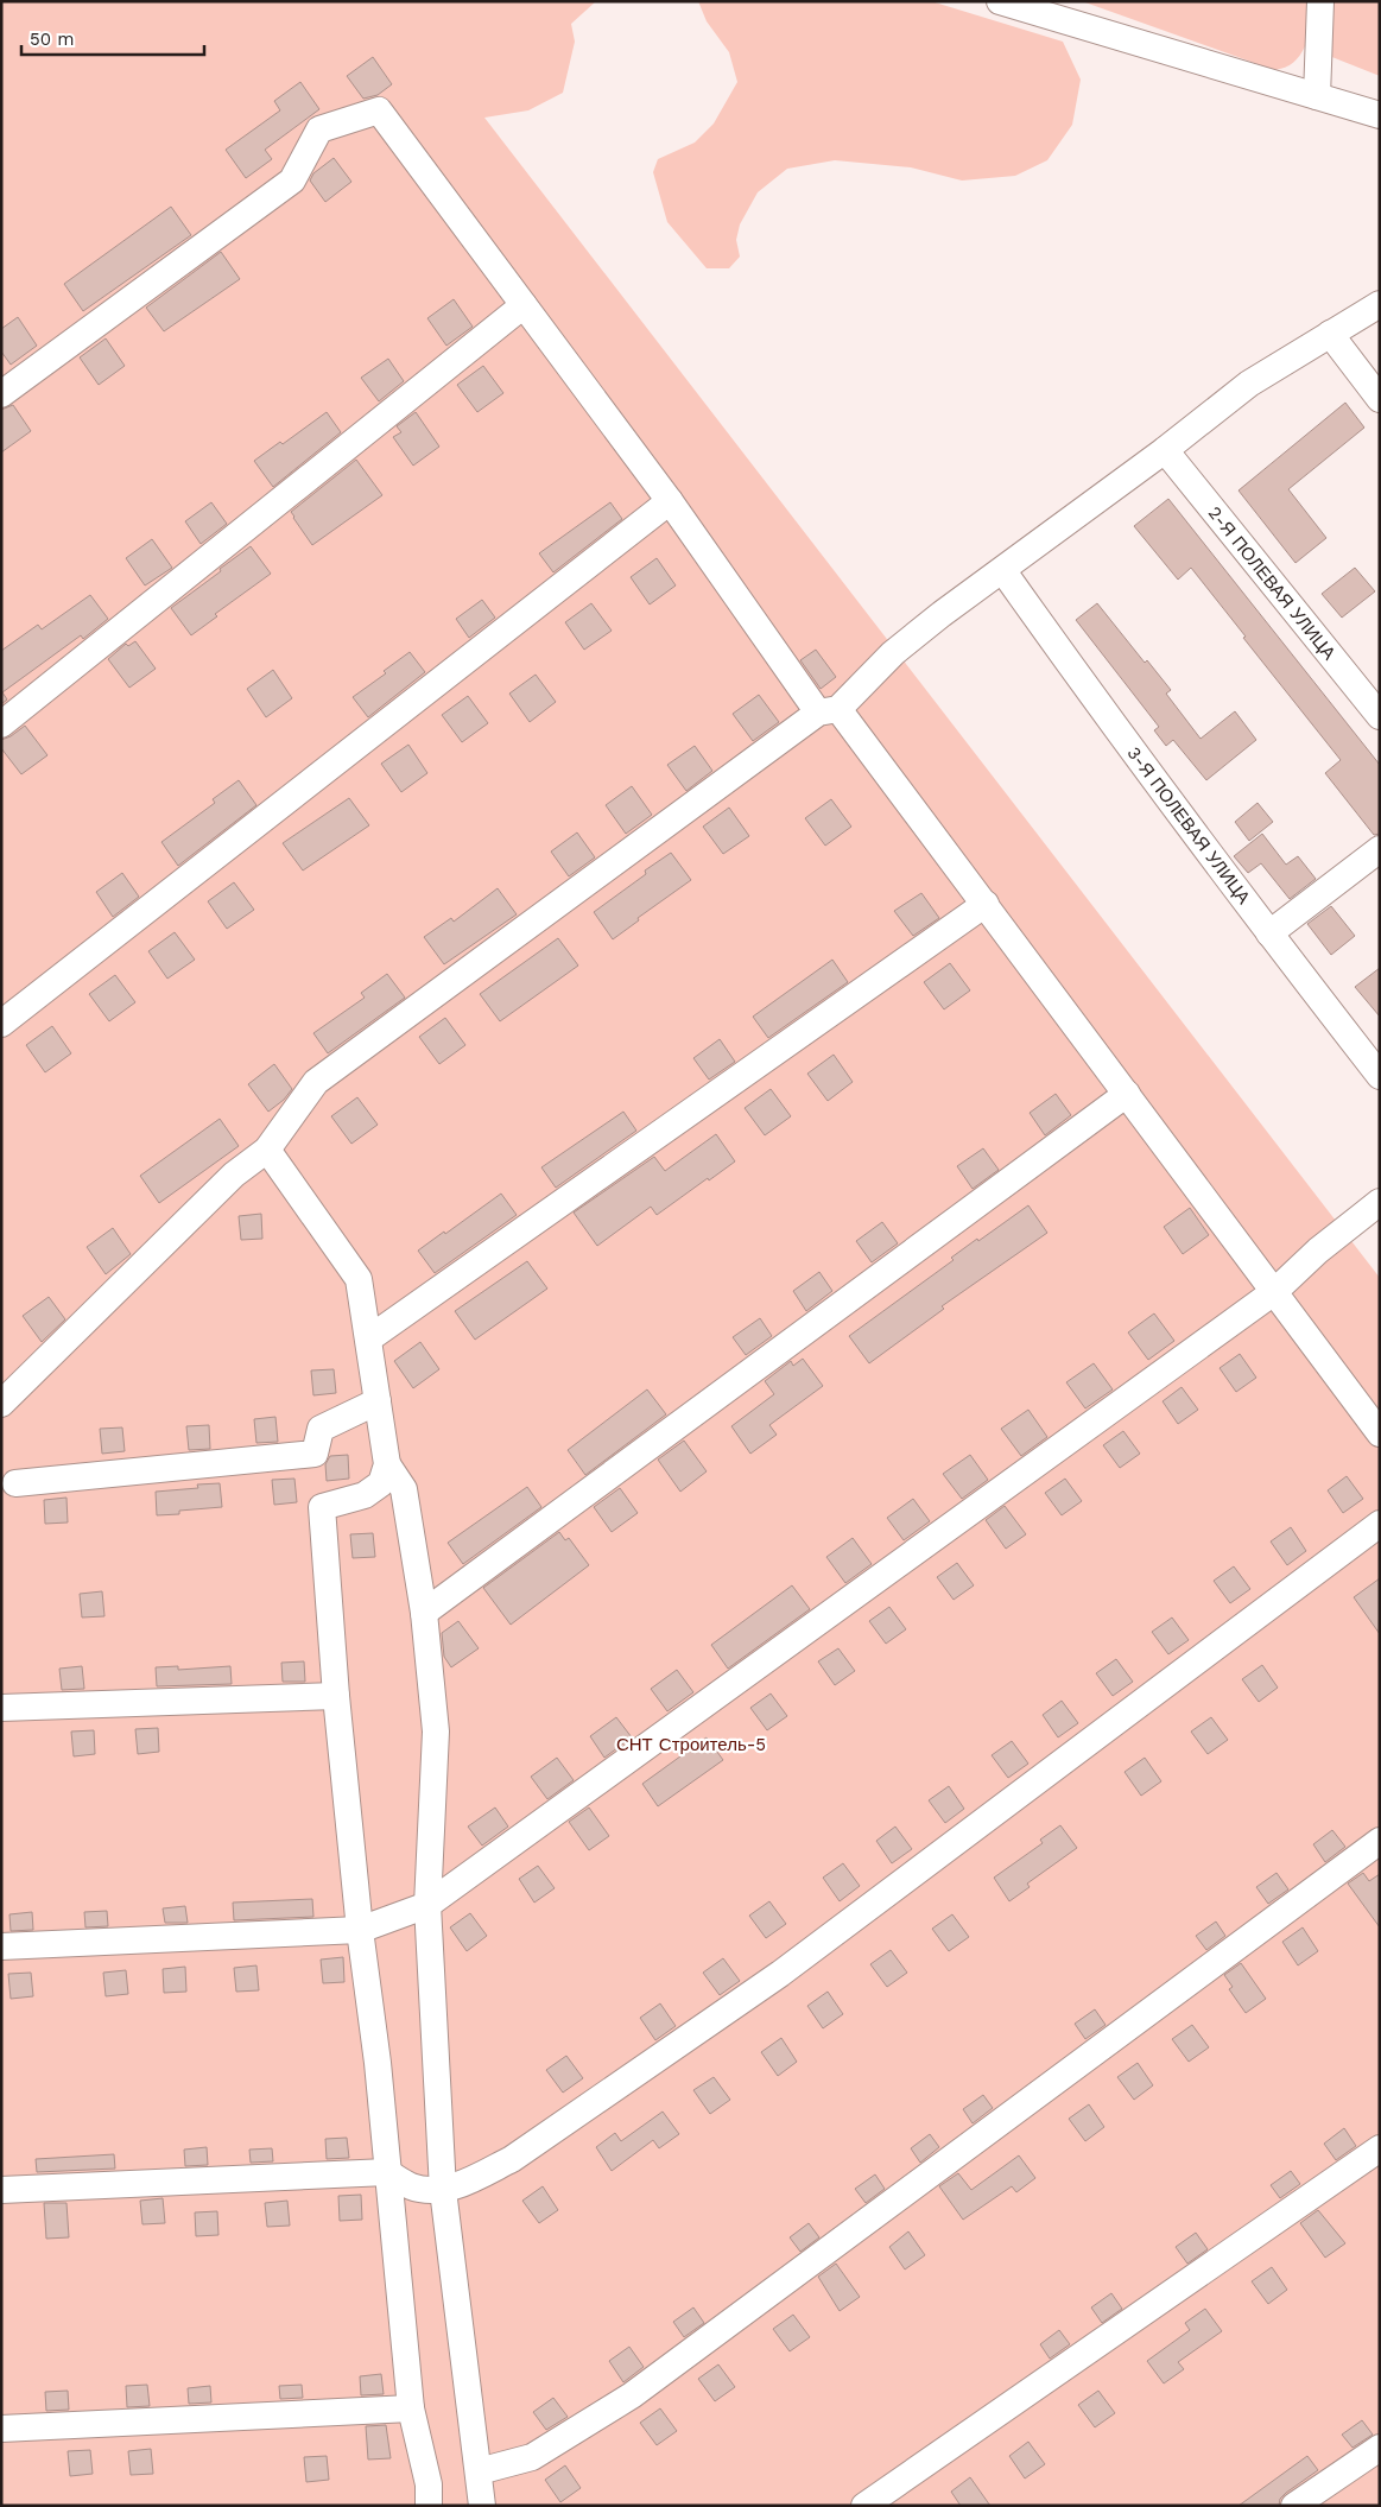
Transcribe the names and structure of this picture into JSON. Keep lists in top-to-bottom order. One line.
{"streets":{"street":["2-Я ПОЛЕВАЯ УЛИЦА","3-Я ПОЛЕВАЯ УЛИЦА"]},"parks":["СНТ Строитель-5"],"scale_bar":"50 m"}
